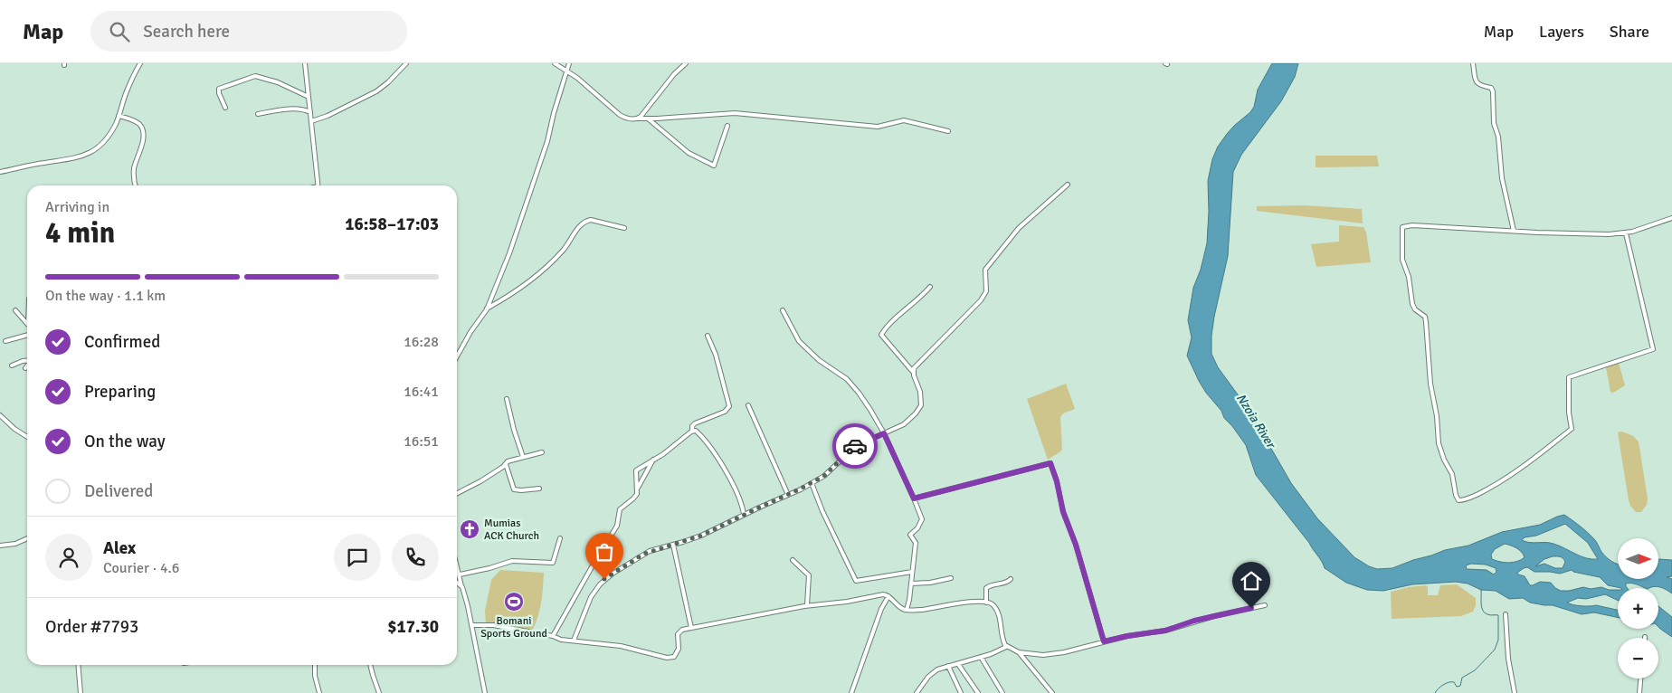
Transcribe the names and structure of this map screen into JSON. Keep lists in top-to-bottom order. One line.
{"water":["Nzoia River"],"places":{"church":["Mumias ACK Church"],"sports":["Bomani Sports Ground"]},"north":"right","page":{"header":"Map","search":"Search here","nav":["Map","Layers","Share"],"heading":["4 min","Arriving in","16:58–17:03"],"panel":["Alex","Courier · 4.6","Order #7793","$17.30"],"bar":"On the way · 1.1 km","list":[["Confirmed","16:28"],["Preparing","16:41"],["On the way","16:51"],"Delivered"],"map_buttons":["+","−"]}}
